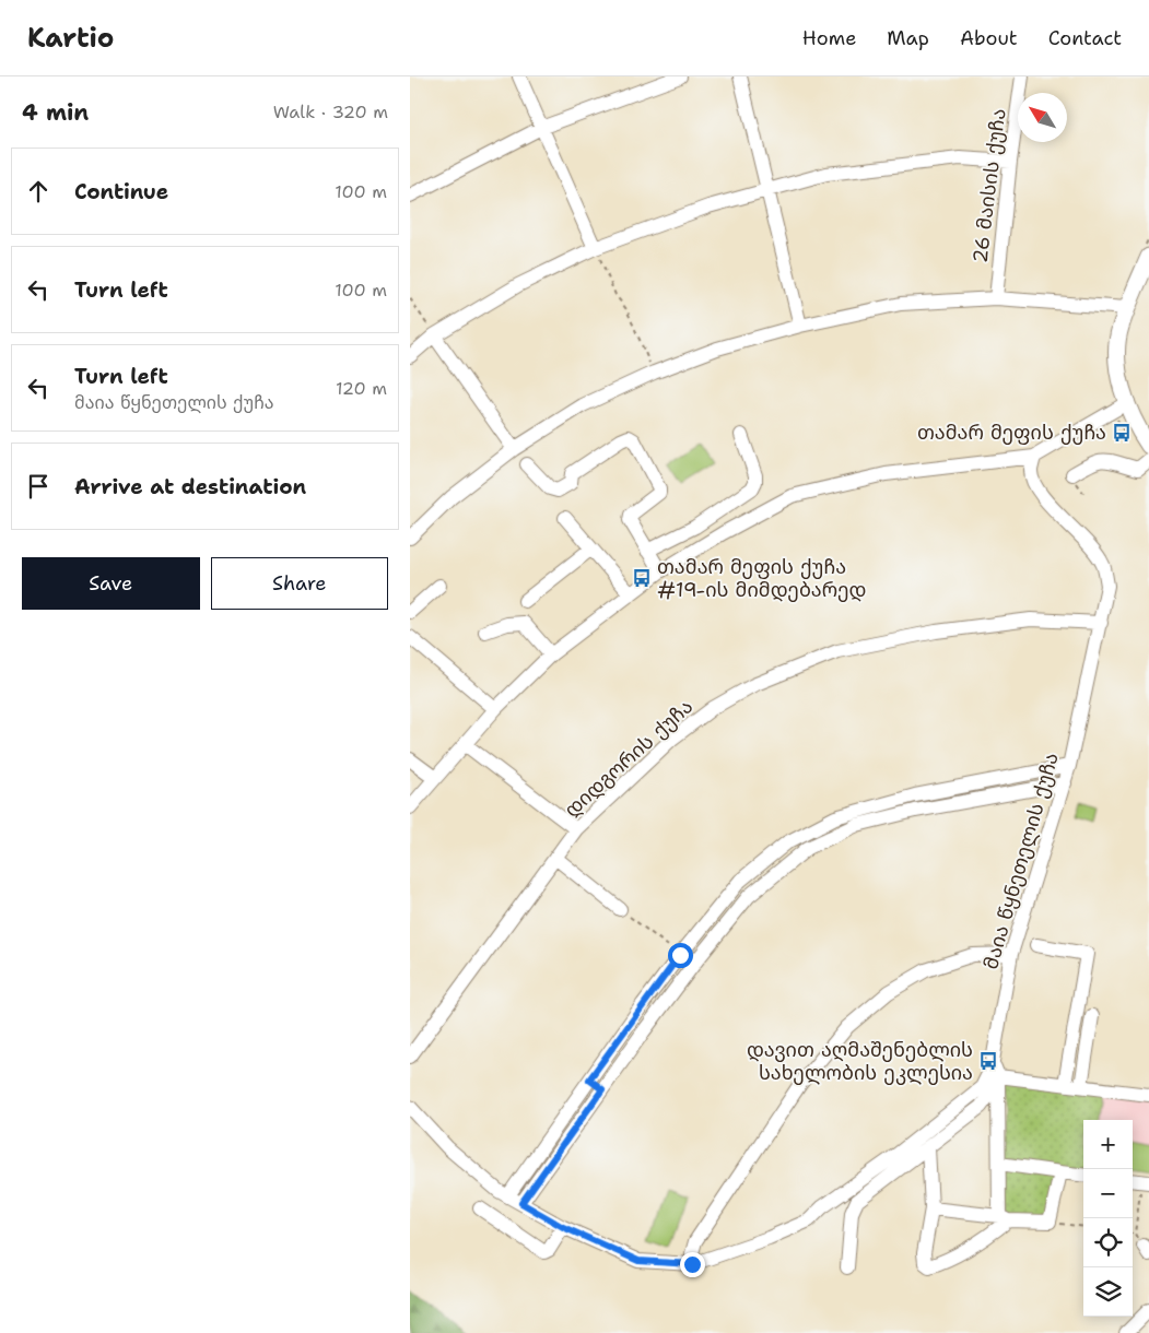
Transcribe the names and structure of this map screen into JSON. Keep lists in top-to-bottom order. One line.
{"streets":{"street":["26 მაისის ქუჩა","დიდგორის ქუჩა","მაია წყნეთელის ქუჩა"]},"crossings":[["დიდგორის ქუჩა","მაია წყნეთელის ქუჩა"]],"places":{"bus stop":["თამარ მეფის ქუჩა","თამარ მეფის ქუჩა #19-ის მიმდებარედ","დავით აღმაშენებლის სახელობის ეკლესია"]},"north":"top left","page":{"header":"Kartio","nav":["Home","Map","About","Contact"],"heading":["4 min","Walk · 320 m"],"list":[["Continue","100 m"],["Turn left","100 m"],["Turn left","მაია წყნეთელის ქუჩა","120 m"],"Arrive at destination"],"buttons":["Save","Share"],"map_buttons":["+","−"]}}
